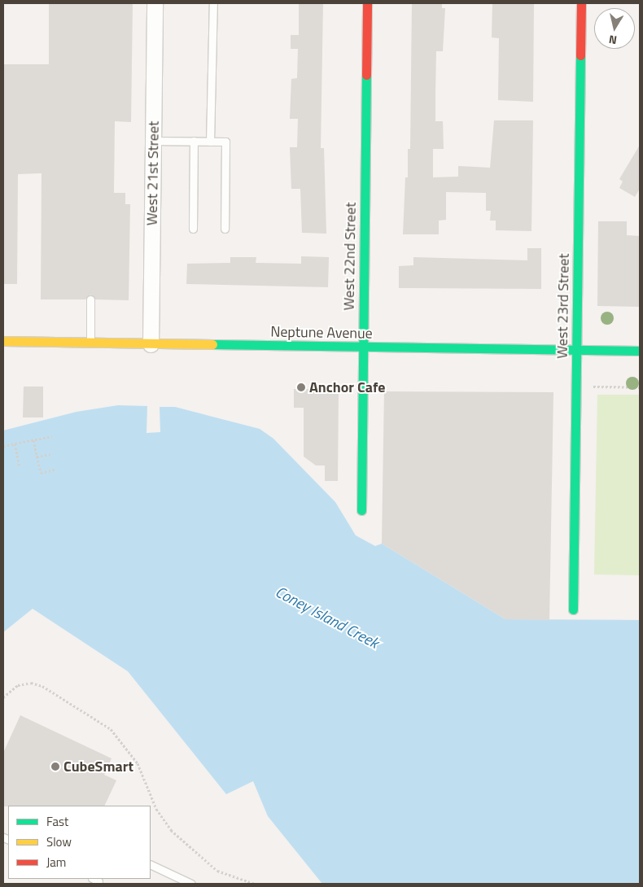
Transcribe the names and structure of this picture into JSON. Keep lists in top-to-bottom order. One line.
{"streets":{"street":["West 21st Street","West 22nd Street","West 23rd Street","Neptune Avenue"]},"crossings":[["West 21st Street","Neptune Avenue"],["West 22nd Street","Neptune Avenue"],["West 23rd Street","Neptune Avenue"]],"water":["Coney Island Creek"],"places":["Anchor Cafe","CubeSmart"],"legend":["Fast","Slow","Jam"],"north":"bottom"}
